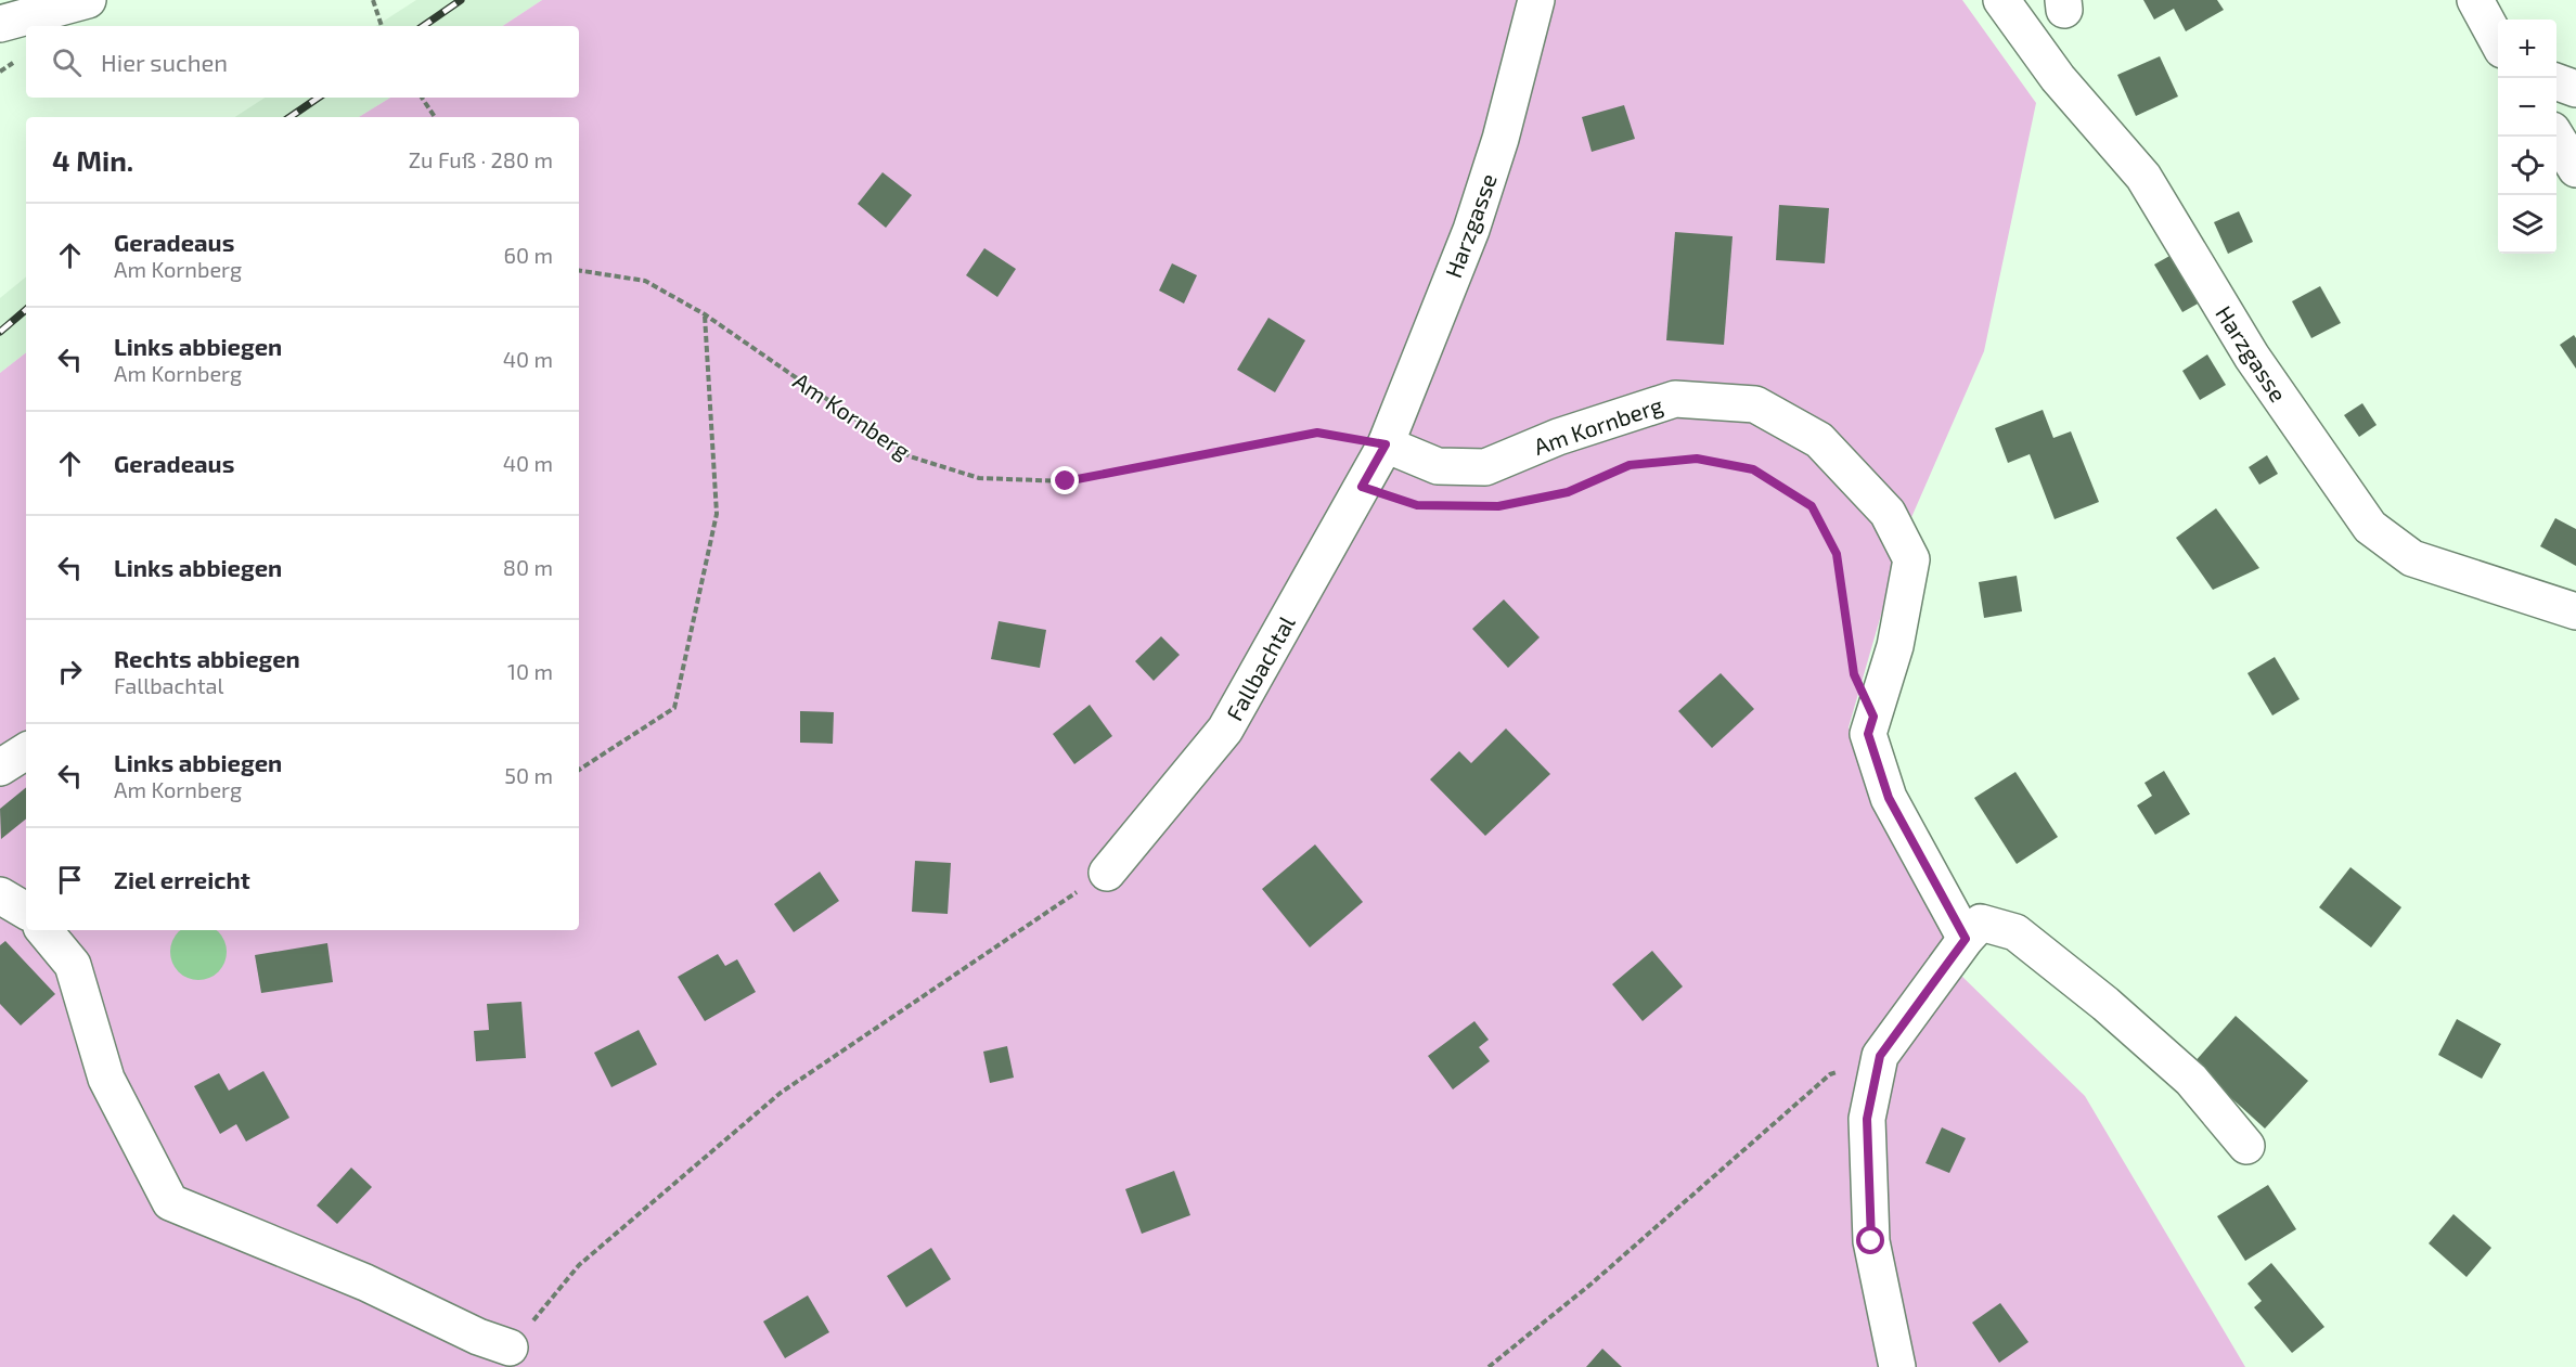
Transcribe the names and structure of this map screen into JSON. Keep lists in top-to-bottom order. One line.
{"streets":{"street":["Harzgasse","Am Kornberg","Fallbachtal"]},"crossings":[["Harzgasse","Am Kornberg"],["Harzgasse","Fallbachtal"],["Am Kornberg","Fallbachtal"]],"page":{"map_buttons":["+","−"],"search":"Hier suchen","heading":["4 Min.","Zu Fuß · 280 m"],"list":[["Geradeaus","Am Kornberg","60 m"],["Links abbiegen","Am Kornberg","40 m"],["Geradeaus","40 m"],["Links abbiegen","80 m"],["Rechts abbiegen","Fallbachtal","10 m"],["Links abbiegen","Am Kornberg","50 m"],"Ziel erreicht"]}}
